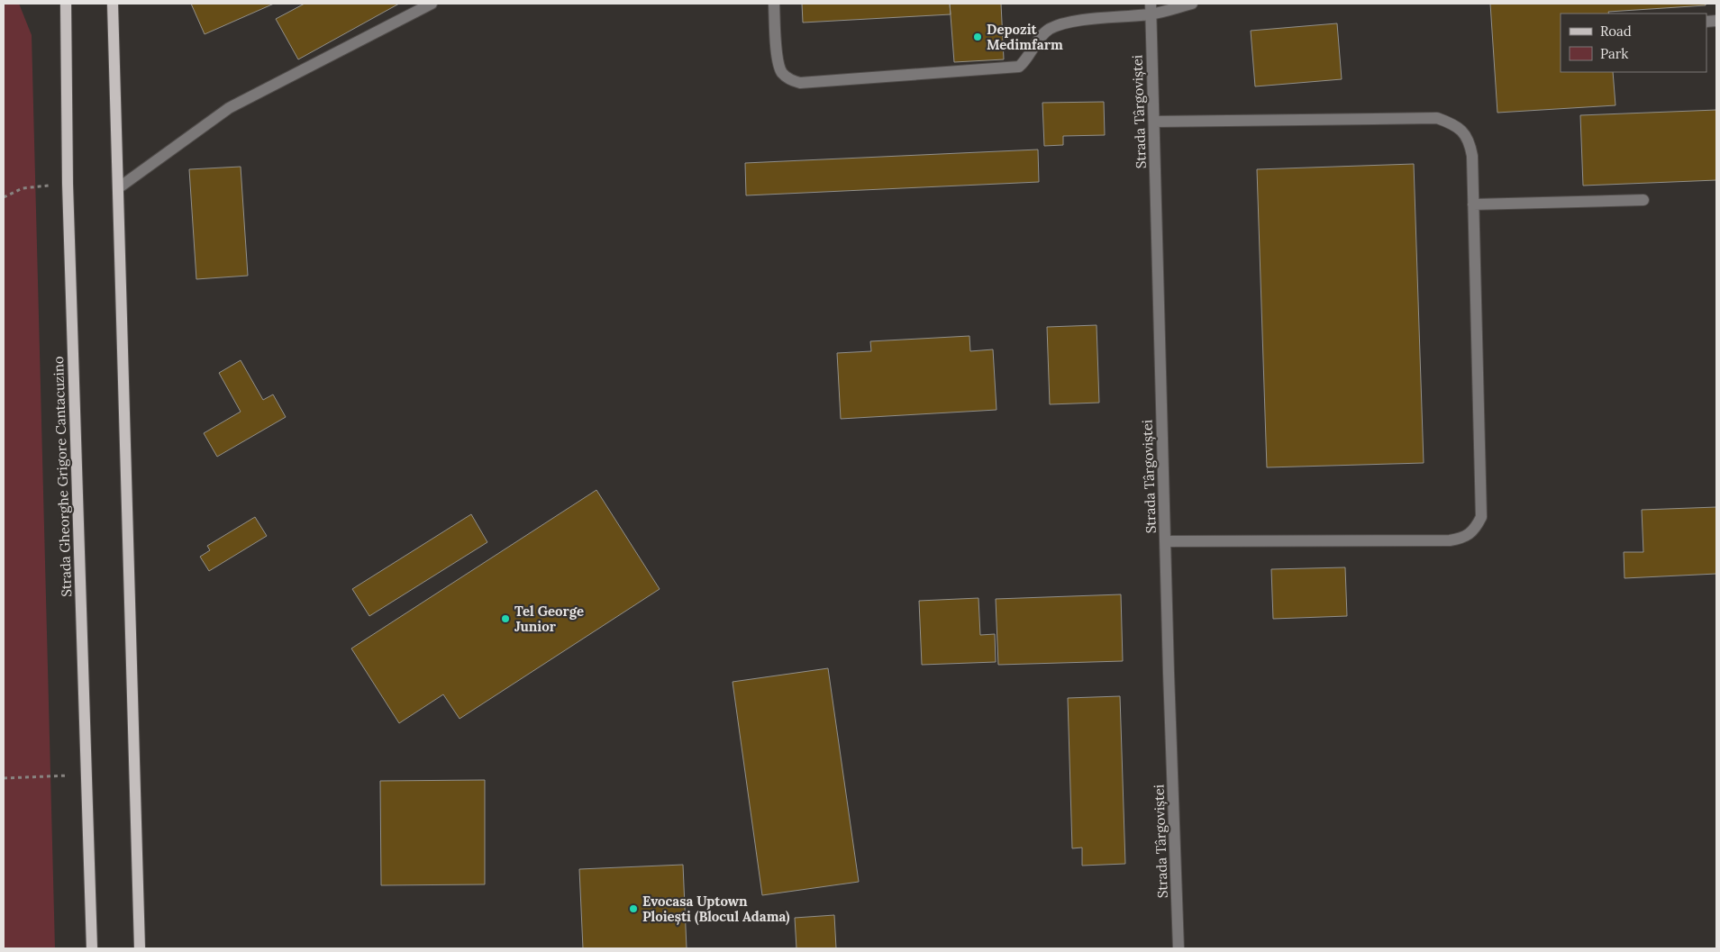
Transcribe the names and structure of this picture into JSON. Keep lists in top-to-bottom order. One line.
{"streets":{"main road":["Strada Gheorghe Grigore Cantacuzino"],"street":["Strada Târgoviștei"]},"places":["Depozit Medimfarm","Tel George Junior","Evocasa Uptown Ploiești (Blocul Adama)"],"legend":["Road","Park"]}
